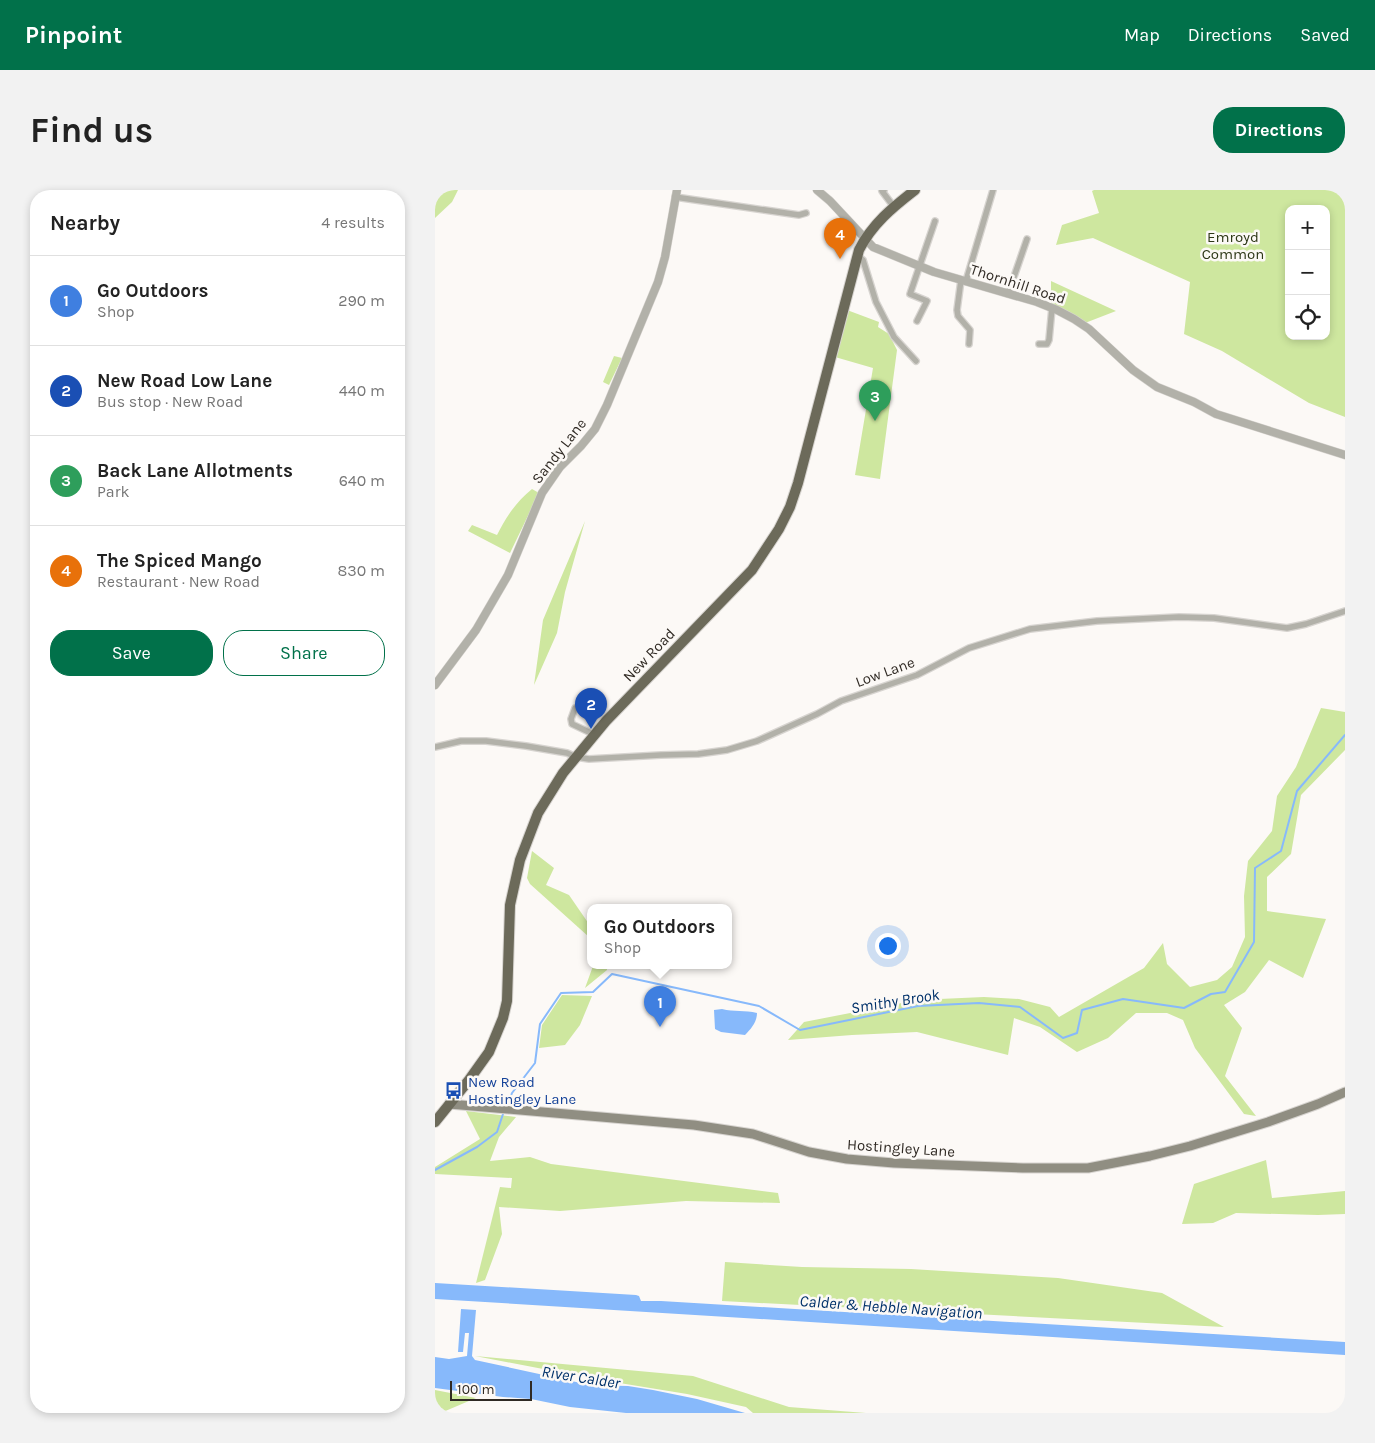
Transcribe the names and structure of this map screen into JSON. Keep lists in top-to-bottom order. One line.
{"streets":{"highway":["New Road"],"main road":["Hostingley Lane"],"street":["Thornhill Road","Sandy Lane","Low Lane"]},"crossings":[["Thornhill Road","New Road"],["New Road","Low Lane"],["New Road","Hostingley Lane"]],"water":["Smithy Brook","Calder & Hebble Navigation","River Calder"],"parks":["Emroyd Common"],"places":{"bus stop":["New Road Hostingley Lane"]},"scale_bar":"100 m","page":{"header":"Pinpoint","nav":["Map","Directions","Saved"],"buttons":["Directions",["Save","Share"]],"title":"Find us","heading":["Nearby","4 results"],"map_buttons":["+","−"],"pins":["4","3","2","1"],"list":[{"mark":"1","name":"Go Outdoors","note":"Shop","value":"290 m"},{"mark":"2","name":"New Road Low Lane","note":"Bus stop · New Road","value":"440 m"},{"mark":"3","name":"Back Lane Allotments","note":"Park","value":"640 m"},{"mark":"4","name":"The Spiced Mango","note":"Restaurant · New Road","value":"830 m"}],"popup":["Go Outdoors","Shop"],"scale":"100 m"}}
